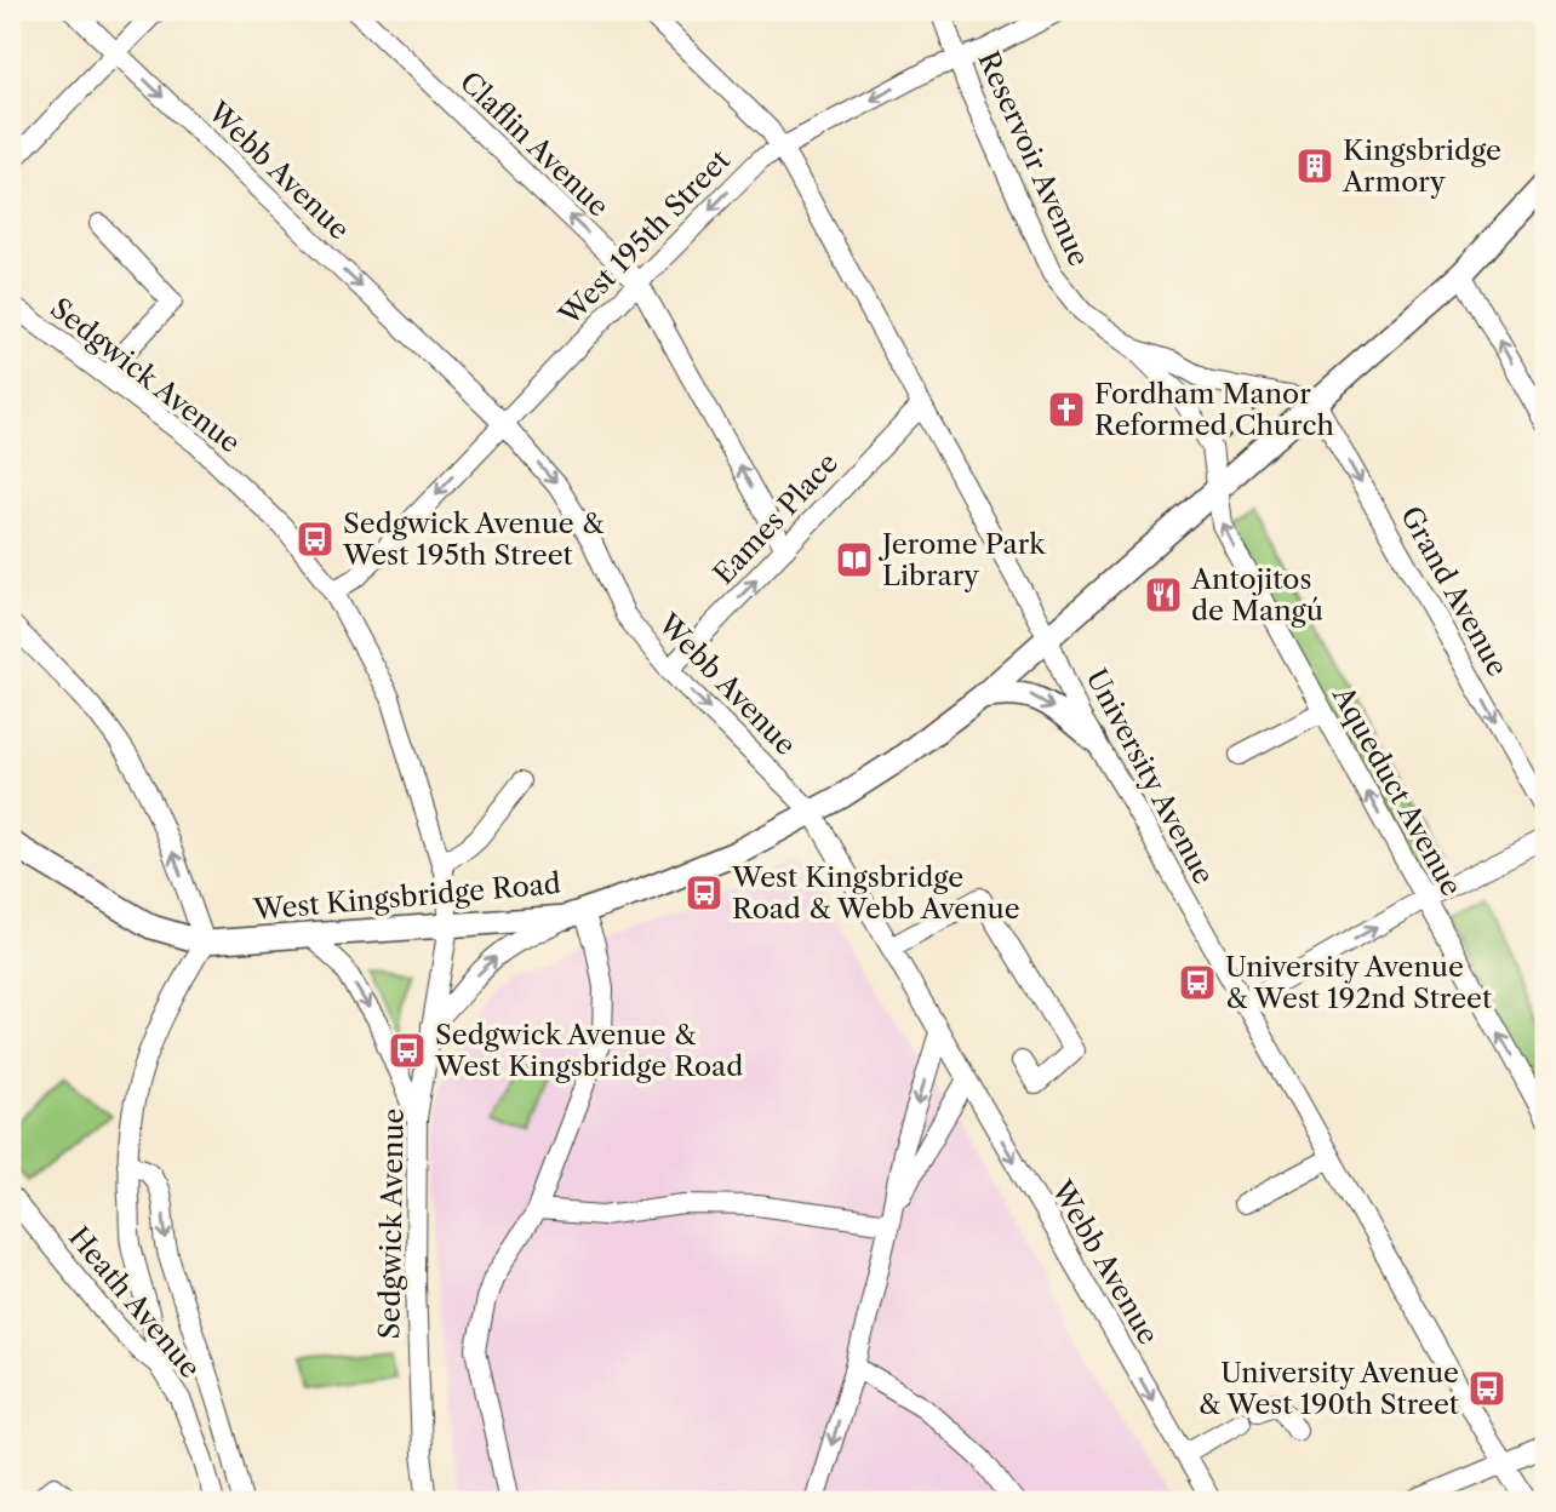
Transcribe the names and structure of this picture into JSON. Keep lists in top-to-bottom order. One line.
{"streets":{"main road":["West Kingsbridge Road"],"street":["Claflin Avenue","Reservoir Avenue","Webb Avenue","West 195th Street","Sedgwick Avenue","Eames Place","Grand Avenue","University Avenue","Aqueduct Avenue","Heath Avenue"]},"crossings":[["Claflin Avenue","West 195th Street"],["Claflin Avenue","Eames Place"],["Reservoir Avenue","West 195th Street"],["Reservoir Avenue","Grand Avenue"],["Reservoir Avenue","Aqueduct Avenue"],["Reservoir Avenue","West Kingsbridge Road"],["Webb Avenue","West 195th Street"],["Webb Avenue","Eames Place"],["Webb Avenue","West Kingsbridge Road"],["West 195th Street","Sedgwick Avenue"],["West 195th Street","University Avenue"],["Sedgwick Avenue","West Kingsbridge Road"],["Eames Place","University Avenue"],["Grand Avenue","West Kingsbridge Road"],["University Avenue","West Kingsbridge Road"],["Aqueduct Avenue","West Kingsbridge Road"]],"one_way":["Claflin Avenue","Webb Avenue","West 195th Street","Eames Place","Grand Avenue","Aqueduct Avenue"],"places":{"building":["Kingsbridge Armory"],"church":["Fordham Manor Reformed Church"],"bus stop":["Sedgwick Avenue & West 195th Street","West Kingsbridge Road & Webb Avenue","University Avenue & West 192nd Street","Sedgwick Avenue & West Kingsbridge Road","University Avenue & West 190th Street"],"library":["Jerome Park Library"],"restaurant":["Antojitos de Mangú"]}}
